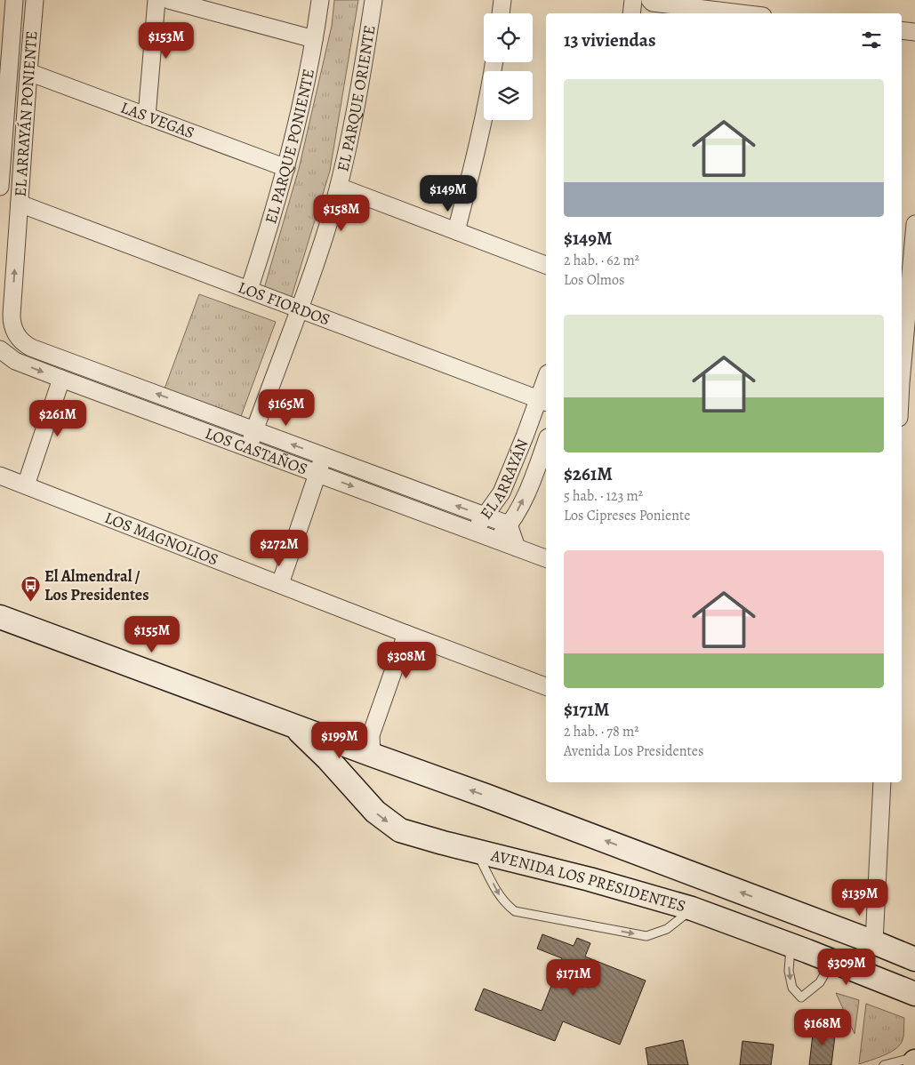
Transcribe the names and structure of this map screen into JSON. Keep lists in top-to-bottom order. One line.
{"streets":{"street":["EL PARQUE ORIENTE","EL ARRAYÁN PONIENTE","LAS VEGAS","EL PARQUE PONIENTE","LOS FIORDOS","LOS CASTAÑOS","EL ARRAYÁN","LOS MAGNOLIOS","AVENIDA LOS PRESIDENTES"]},"crossings":[["EL PARQUE ORIENTE","LOS FIORDOS"],["EL PARQUE ORIENTE","LOS CASTAÑOS"],["EL ARRAYÁN PONIENTE","LAS VEGAS"],["EL ARRAYÁN PONIENTE","LOS FIORDOS"],["EL ARRAYÁN PONIENTE","LOS CASTAÑOS"],["LAS VEGAS","EL PARQUE PONIENTE"],["EL PARQUE PONIENTE","LOS FIORDOS"],["LOS FIORDOS","EL ARRAYÁN"],["LOS CASTAÑOS","EL ARRAYÁN"]],"places":{"bus stop":["El Almendral / Los Presidentes"]},"page":{"heading":"13 viviendas","price":["$153M","$149M","$158M","$165M","$261M","$272M","$155M","$308M","$199M","$139M","$309M","$171M","$168M"],"list":[{"name":"$149M","note":"2 hab. · 62 m² · Los Olmos"},{"name":"$261M","note":"5 hab. · 123 m² · Los Cipreses Poniente"},{"name":"$171M","note":"2 hab. · 78 m² · Avenida Los Presidentes"}]}}
